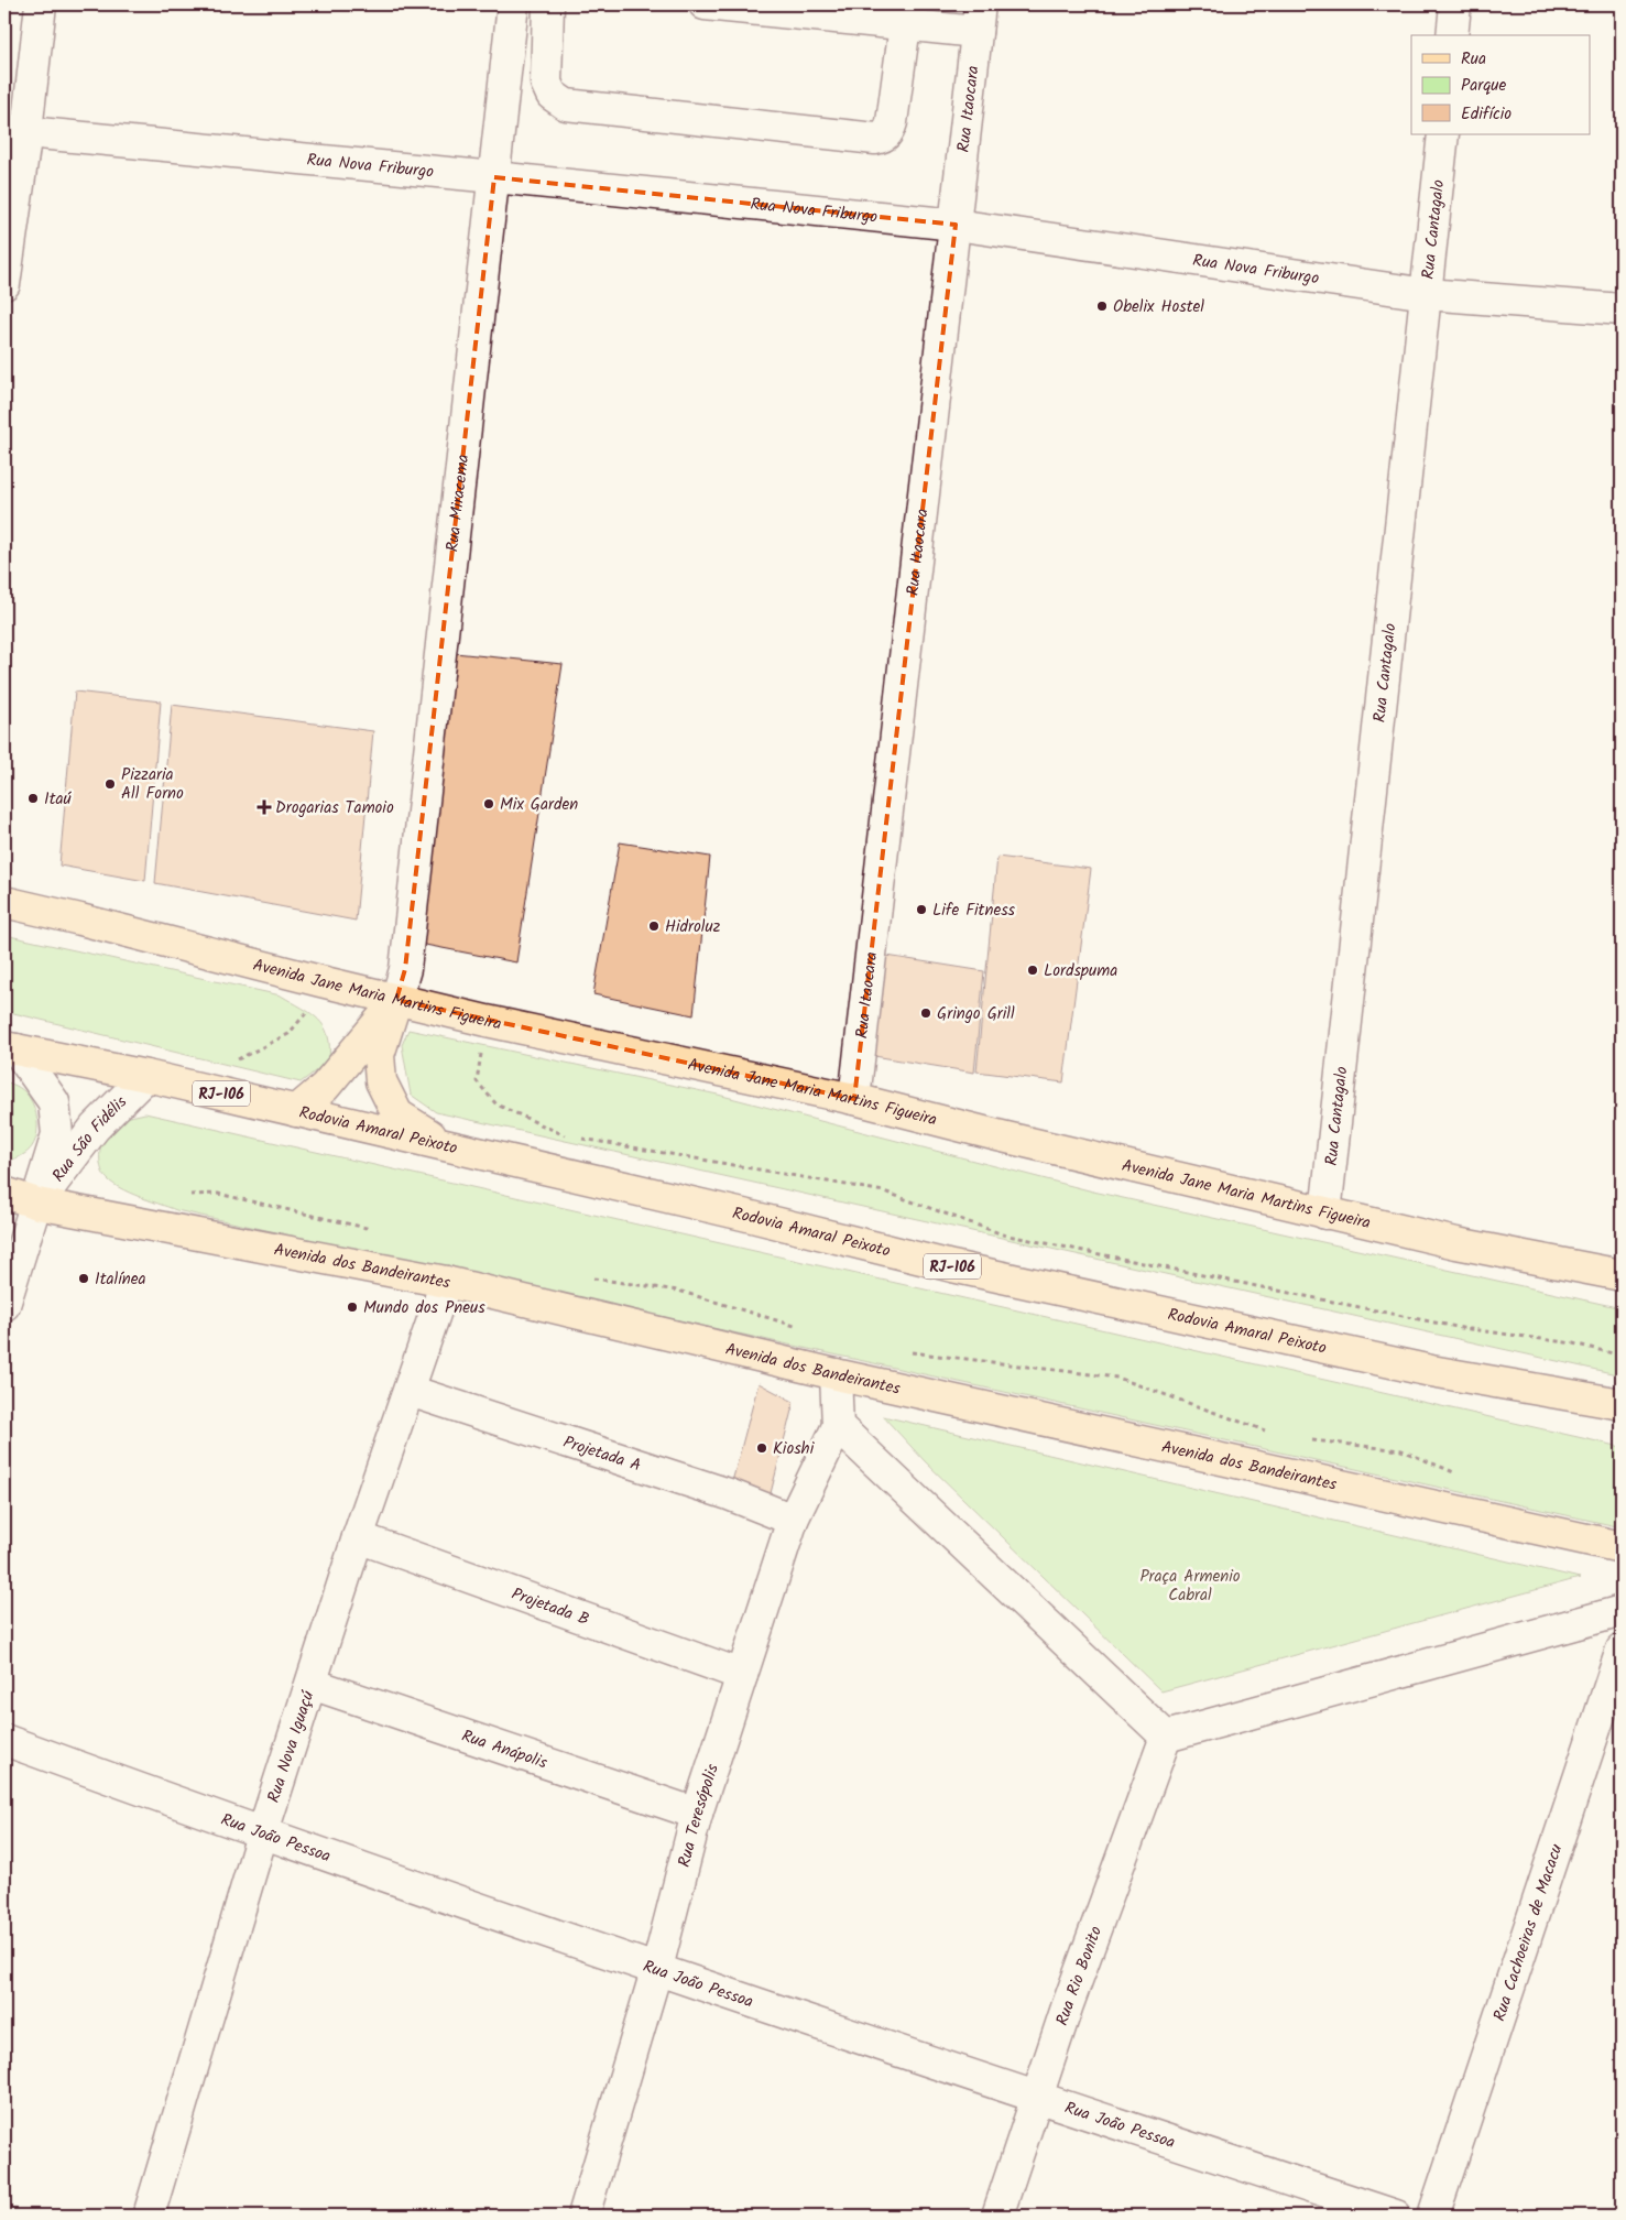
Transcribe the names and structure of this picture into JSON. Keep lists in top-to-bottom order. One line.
{"streets":{"main road":["Avenida Jane Maria Martins Figueira","RJ-106","Rodovia Amaral Peixoto","Avenida dos Bandeirantes"],"street":["Rua Itaocara","Rua Nova Friburgo","Rua Cantagalo","Rua Miracema","Rua São Fidélis","Projetada A","Projetada B","Rua Nova Iguaçú","Rua Anápolis","Rua Teresópolis","Rua João Pessoa","Rua Cachoeiras de Macacu","Rua Rio Bonito"]},"crossings":[["Rua Itaocara","Rua Nova Friburgo"],["Rua Itaocara","Avenida Jane Maria Martins Figueira"],["Rua Nova Friburgo","Rua Cantagalo"],["Rua Nova Friburgo","Rua Miracema"],["Rua Cantagalo","Avenida Jane Maria Martins Figueira"],["Rua Miracema","Avenida Jane Maria Martins Figueira"],["Rodovia Amaral Peixoto","Rua São Fidélis"],["Rua São Fidélis","Avenida dos Bandeirantes"],["Avenida dos Bandeirantes","Rua Nova Iguaçú"],["Projetada A","Rua Nova Iguaçú"],["Projetada A","Rua Teresópolis"],["Projetada B","Rua Nova Iguaçú"],["Projetada B","Rua Teresópolis"],["Rua Nova Iguaçú","Rua Anápolis"],["Rua Nova Iguaçú","Rua João Pessoa"],["Rua Anápolis","Rua Teresópolis"],["Rua Teresópolis","Rua João Pessoa"],["Rua João Pessoa","Rua Rio Bonito"]],"parks":["Praça Armenio Cabral"],"places":{"other":["Obelix Hostel","Pizzaria All Forno","Itaú","Mix Garden","Life Fitness","Hidroluz","Lordspuma","Gringo Grill","Italínea","Mundo dos Pneus","Kioshi"],"health":["Drogarias Tamoio"]},"legend":["Rua","Parque","Edifício"]}
